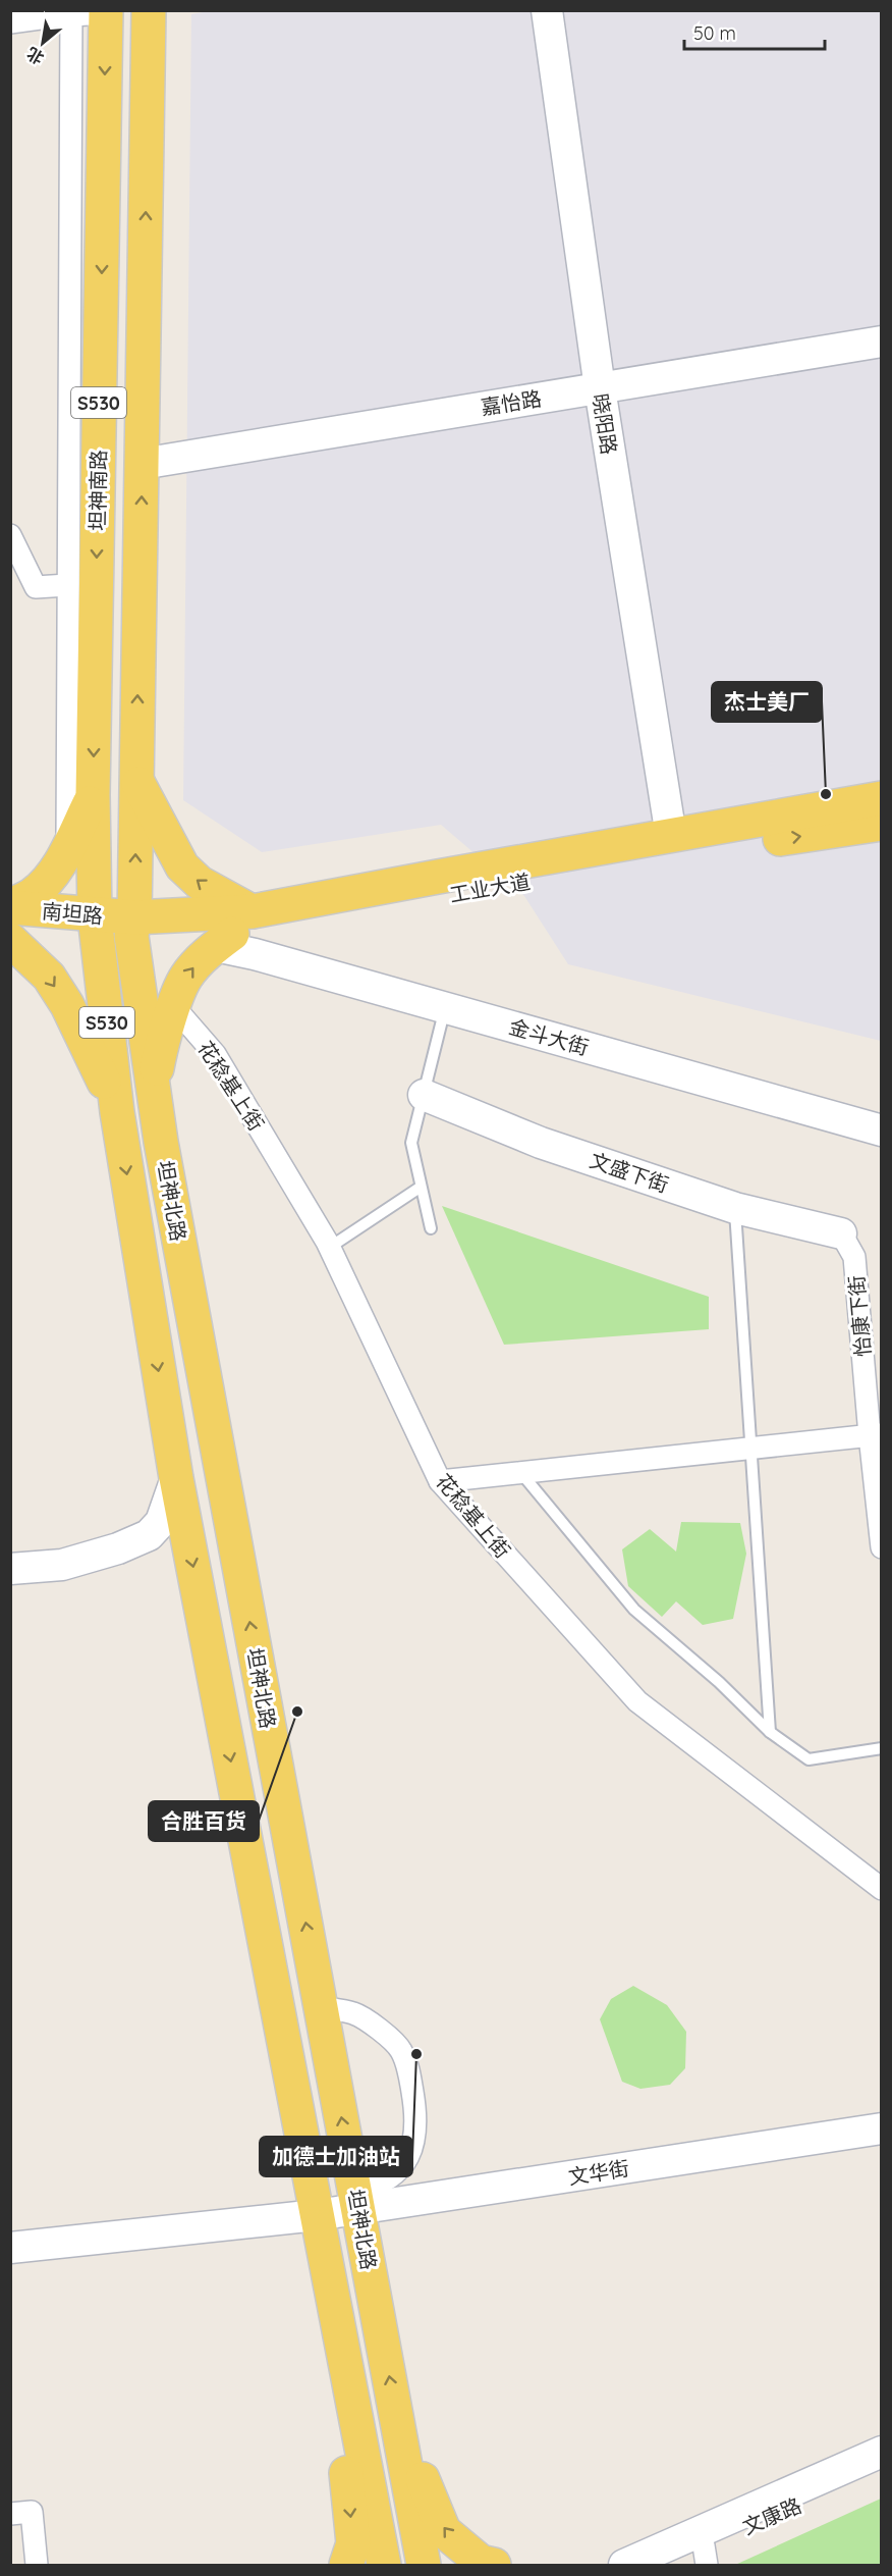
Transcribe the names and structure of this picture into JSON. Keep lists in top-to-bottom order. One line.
{"streets":{"main road":["S530","坦神南路","工业大道","南坦路","坦神北路"],"street":["嘉怡路","晓阳路","金斗大街","花稔基上街","文盛下街","怡康下街","文华街","文康路"]},"crossings":[["S530","嘉怡路"],["S530","工业大道"],["S530","南坦路"],["S530","坦神北路"],["嘉怡路","晓阳路"],["晓阳路","工业大道"],["坦神南路","南坦路"],["坦神南路","坦神北路"],["工业大道","南坦路"],["工业大道","金斗大街"],["工业大道","坦神北路"],["南坦路","坦神北路"],["文盛下街","怡康下街"],["坦神北路","文华街"]],"places":["杰士美厂","合胜百货","加德士加油站"],"scale_bar":"50 m","north":"bottom left"}
